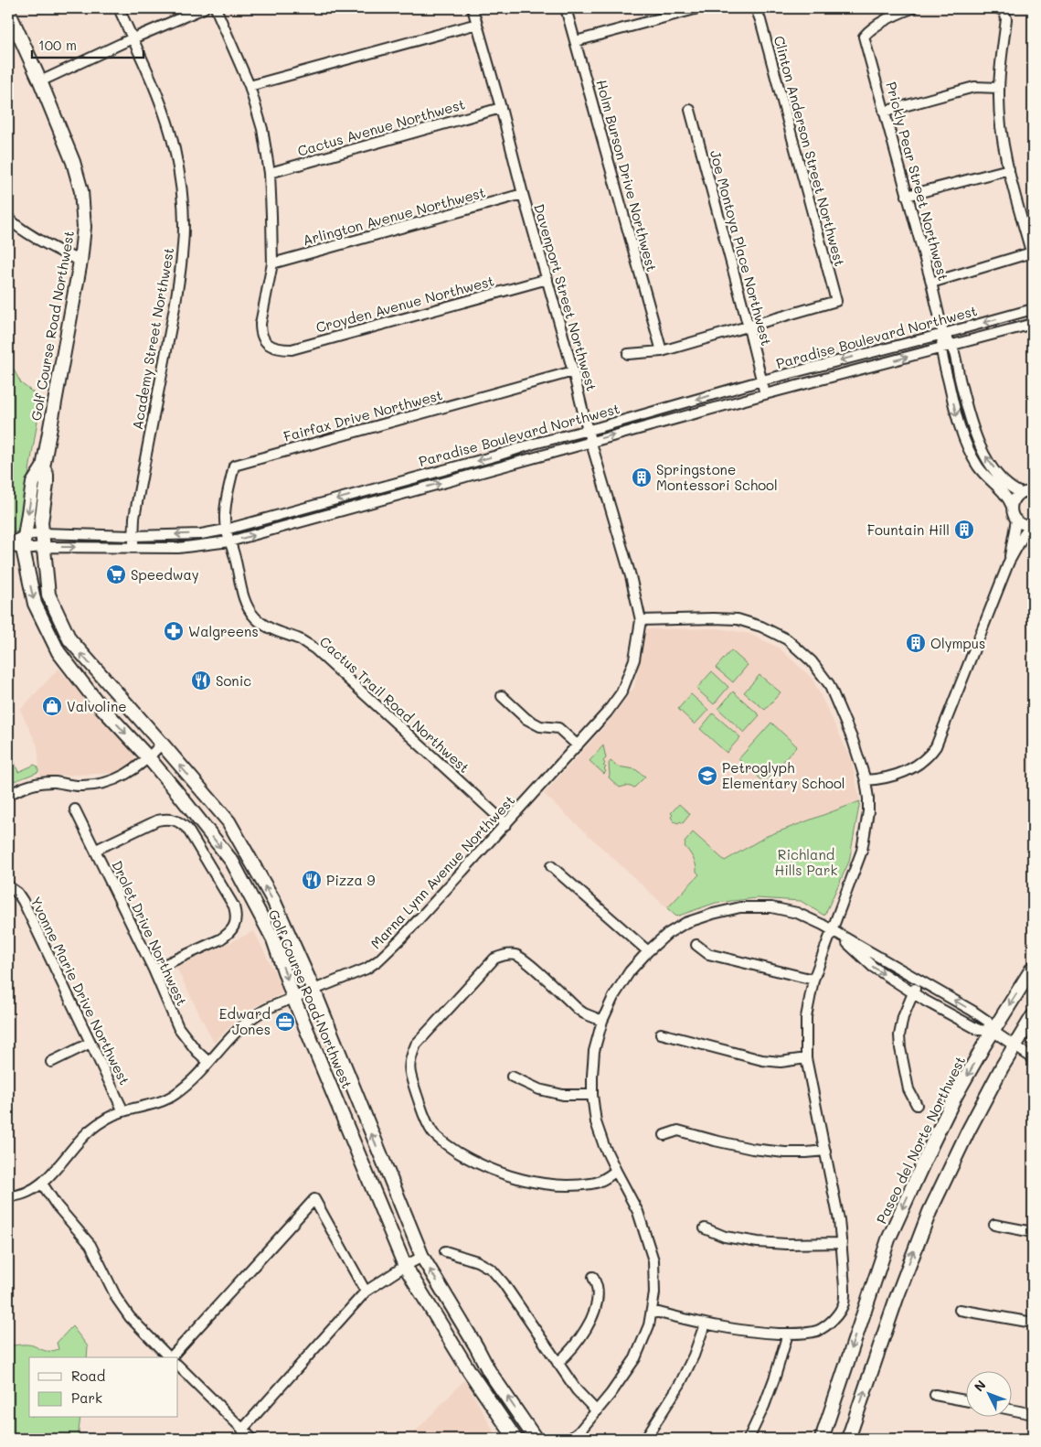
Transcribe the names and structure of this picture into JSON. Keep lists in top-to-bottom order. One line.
{"streets":{"main road":["Golf Course Road Northwest","Paseo del Norte Northwest"],"street":["Cactus Avenue Northwest","Clinton Anderson Street Northwest","Holm Burson Drive Northwest","Prickly Pear Street Northwest","Arlington Avenue Northwest","Joe Montoya Place Northwest","Davenport Street Northwest","Croyden Avenue Northwest","Paradise Boulevard Northwest","Academy Street Northwest","Fairfax Drive Northwest","Cactus Trail Road Northwest","Marna Lynn Avenue Northwest","Drolet Drive Northwest","Yvonne Marie Drive Northwest"]},"crossings":[["Cactus Avenue Northwest","Davenport Street Northwest"],["Clinton Anderson Street Northwest","Joe Montoya Place Northwest"],["Prickly Pear Street Northwest","Paradise Boulevard Northwest"],["Arlington Avenue Northwest","Davenport Street Northwest"],["Arlington Avenue Northwest","Croyden Avenue Northwest"],["Joe Montoya Place Northwest","Paradise Boulevard Northwest"],["Davenport Street Northwest","Croyden Avenue Northwest"],["Davenport Street Northwest","Paradise Boulevard Northwest"],["Davenport Street Northwest","Fairfax Drive Northwest"],["Davenport Street Northwest","Marna Lynn Avenue Northwest"],["Golf Course Road Northwest","Paradise Boulevard Northwest"],["Golf Course Road Northwest","Marna Lynn Avenue Northwest"],["Paradise Boulevard Northwest","Academy Street Northwest"],["Paradise Boulevard Northwest","Fairfax Drive Northwest"],["Paradise Boulevard Northwest","Cactus Trail Road Northwest"],["Fairfax Drive Northwest","Cactus Trail Road Northwest"],["Cactus Trail Road Northwest","Marna Lynn Avenue Northwest"],["Marna Lynn Avenue Northwest","Drolet Drive Northwest"],["Marna Lynn Avenue Northwest","Yvonne Marie Drive Northwest"]],"parks":["Richland Hills Park"],"places":{"building":["Springstone Montessori School","Fountain Hill","Olympus"],"supermarket":["Speedway"],"pharmacy":["Walgreens"],"restaurant":["Sonic","Pizza 9"],"shop":["Valvoline"],"school or university":["Petroglyph Elementary School"],"office":["Edward Jones"]},"legend":["Road","Park"],"scale_bar":"100 m","north":"top left"}
